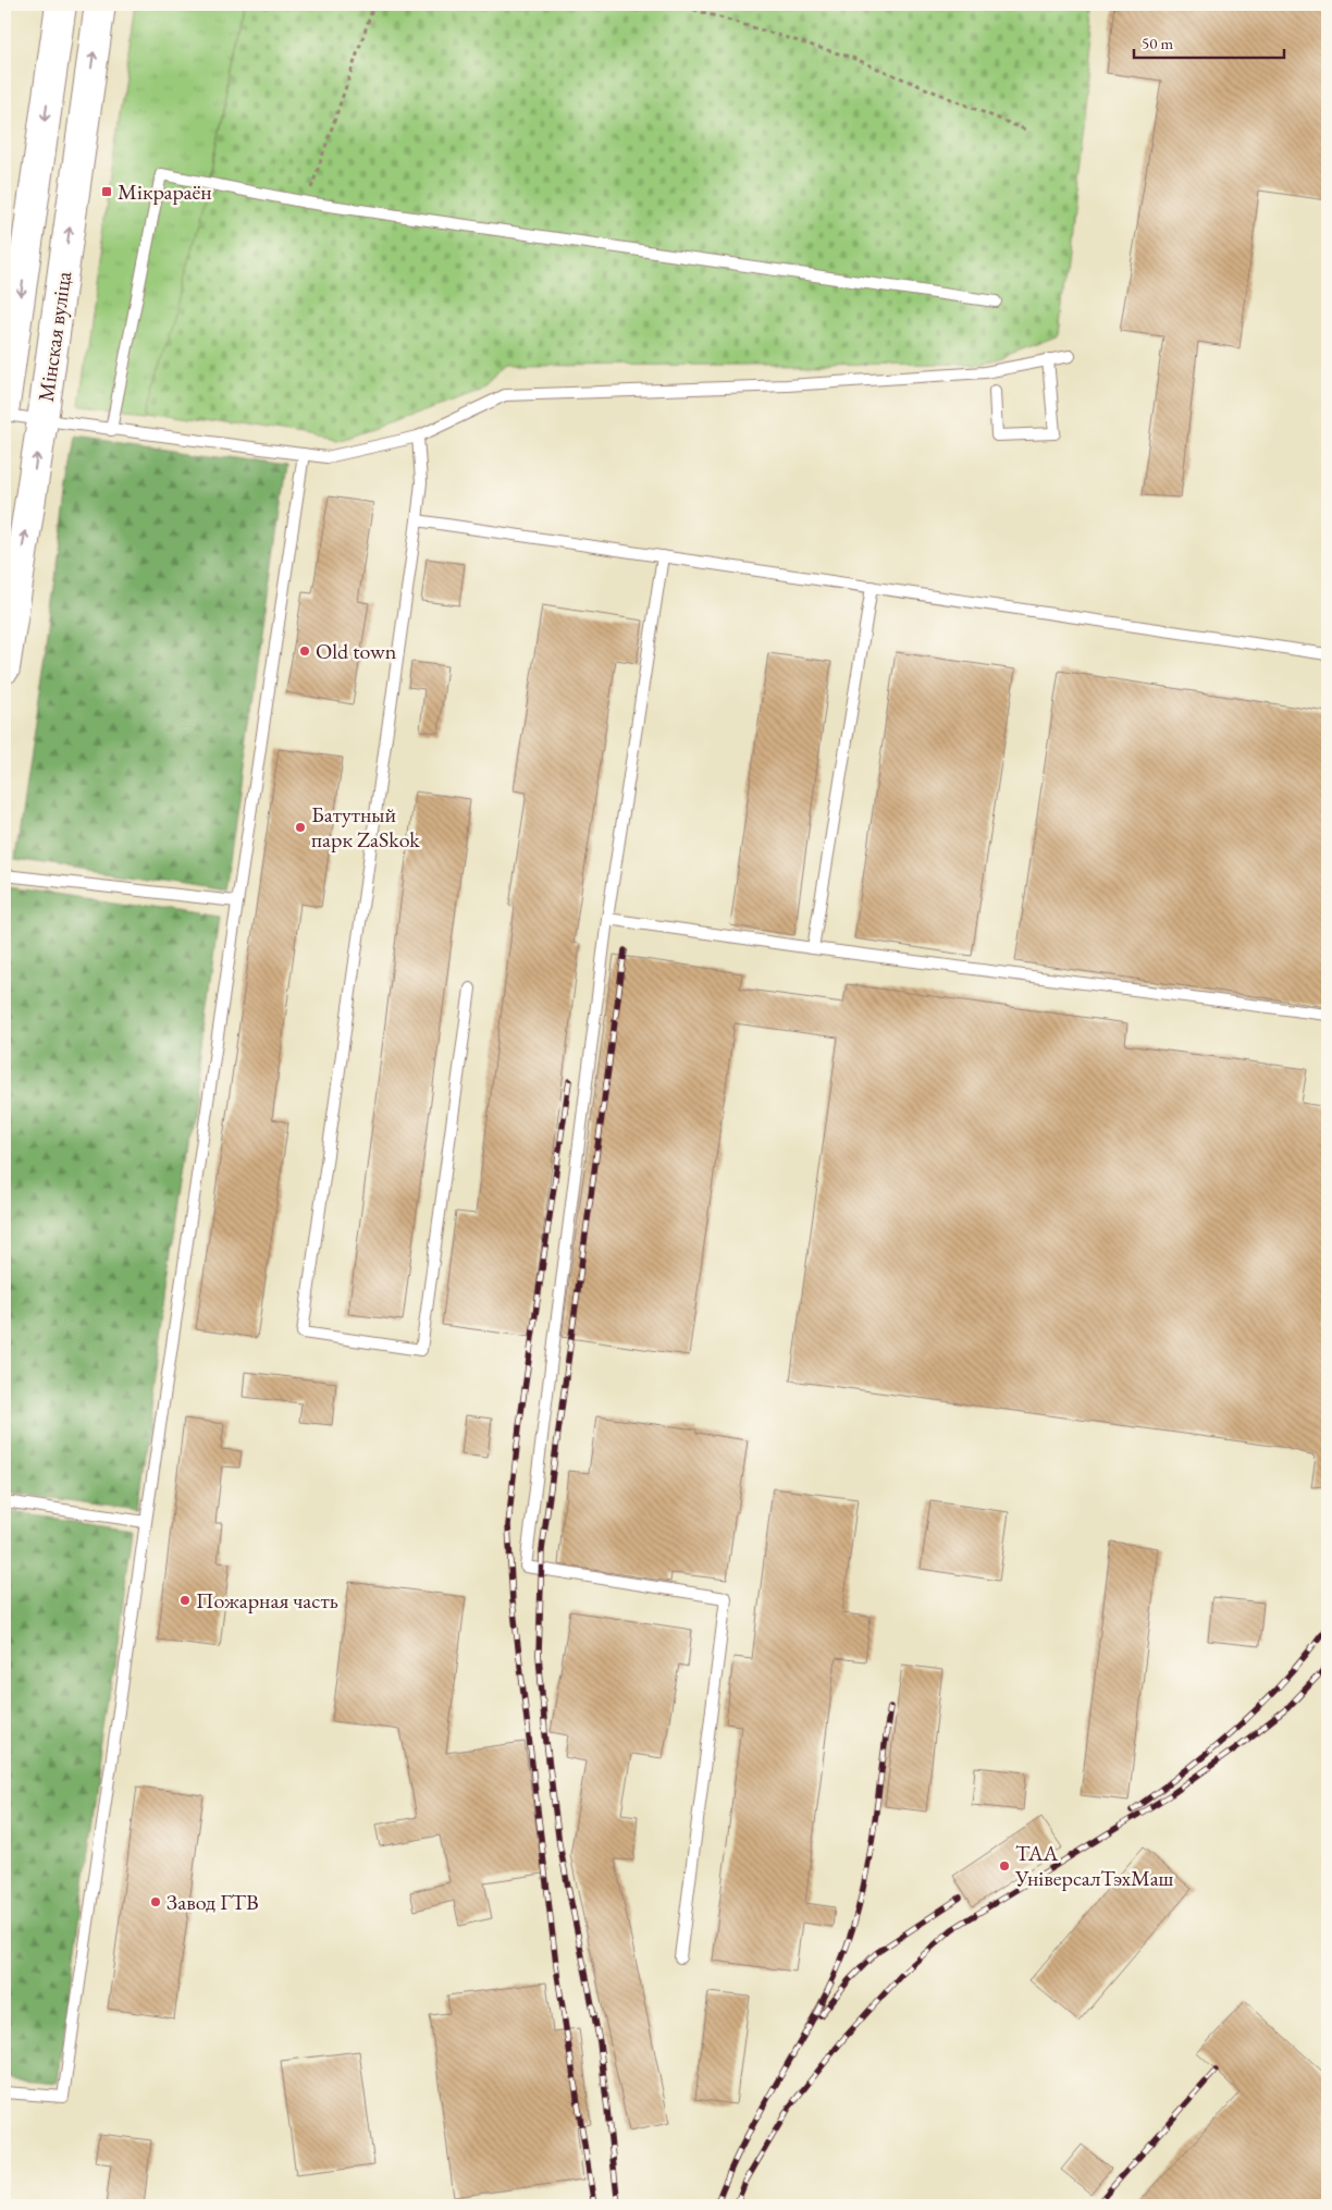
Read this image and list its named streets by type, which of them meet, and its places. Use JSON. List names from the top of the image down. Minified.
{"streets":{"main road":["Мінская вуліца"]},"places":{"transit":["Мікрараён"],"other":["Old town","Батутный парк ZaSkok","Пожарная часть","ТАА УніверсалТэхМаш","Завод ГТВ"]},"scale_bar":"50 m"}
